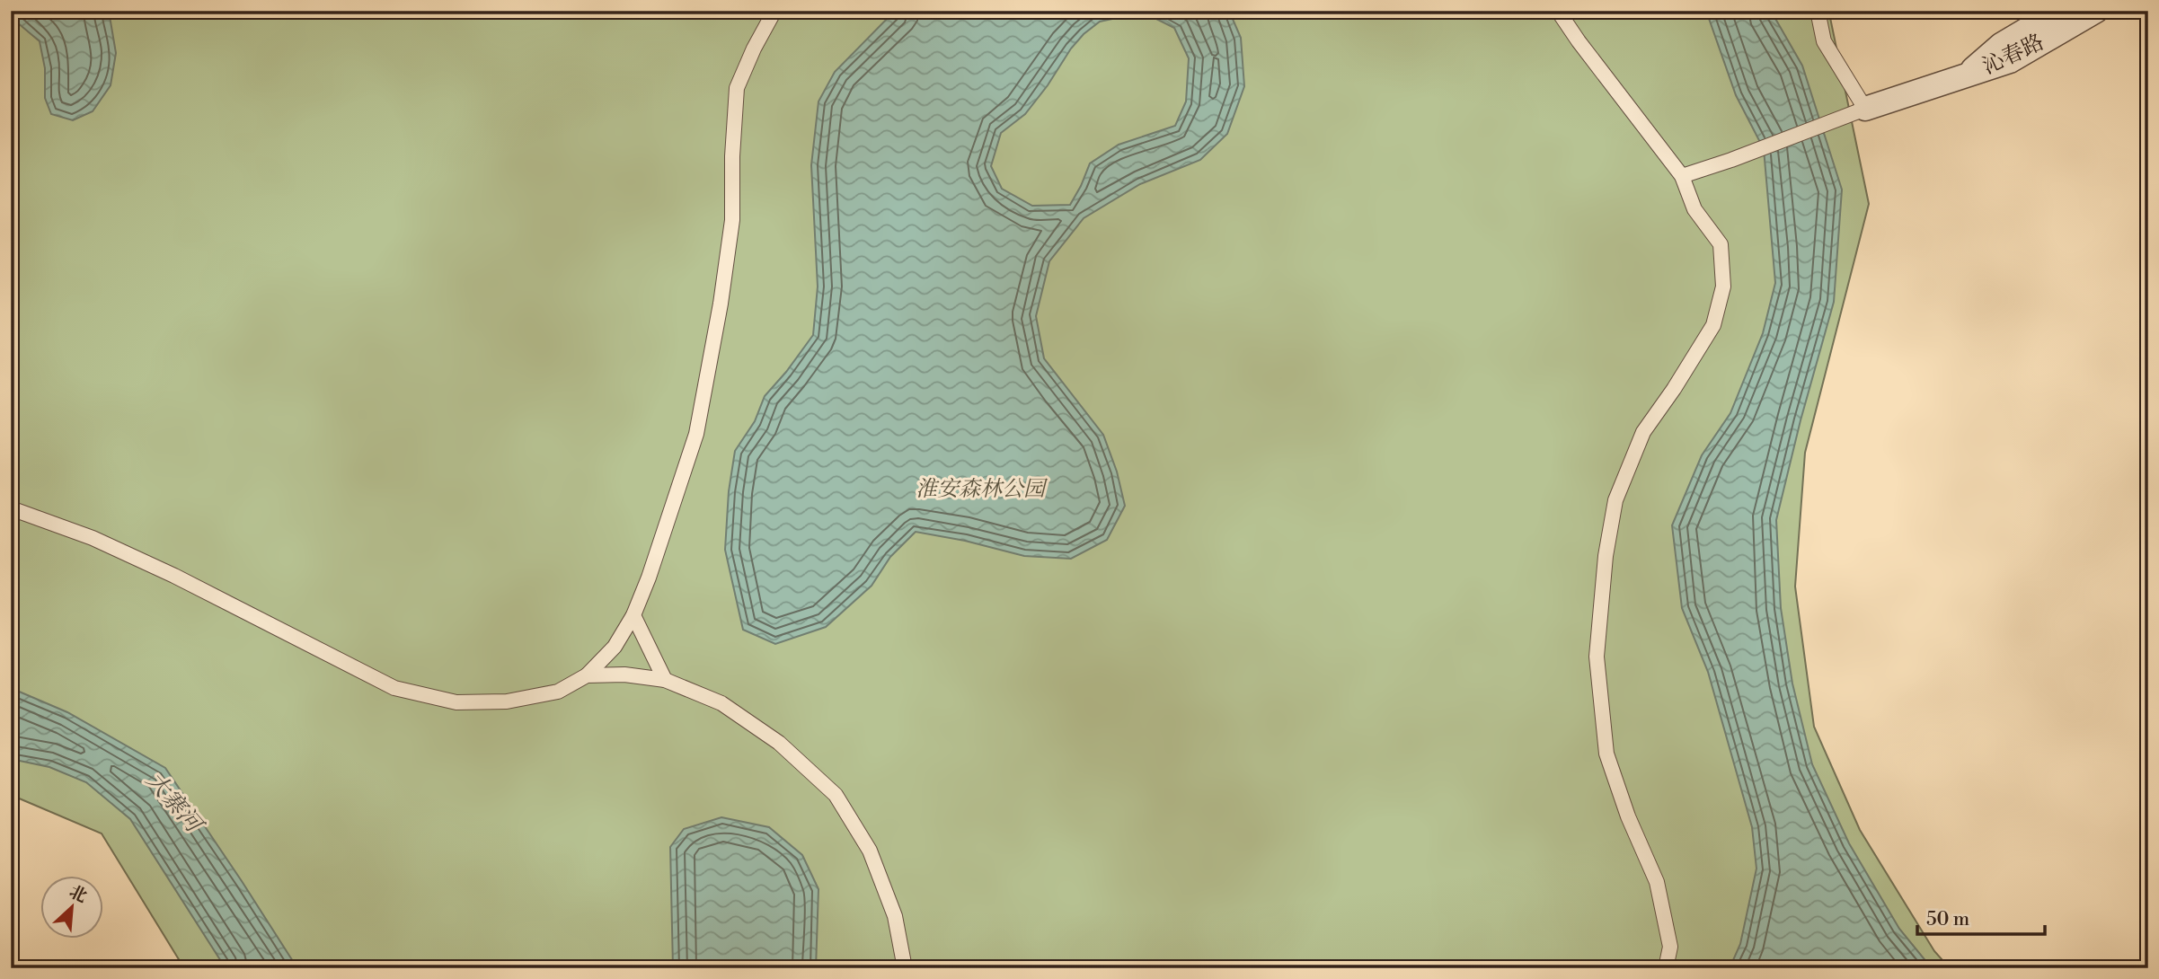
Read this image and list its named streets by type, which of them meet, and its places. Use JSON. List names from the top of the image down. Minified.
{"streets":{"street":["沁春路"]},"water":["大寨河"],"parks":["淮安森林公园"],"scale_bar":"50 m","north":"top right"}
